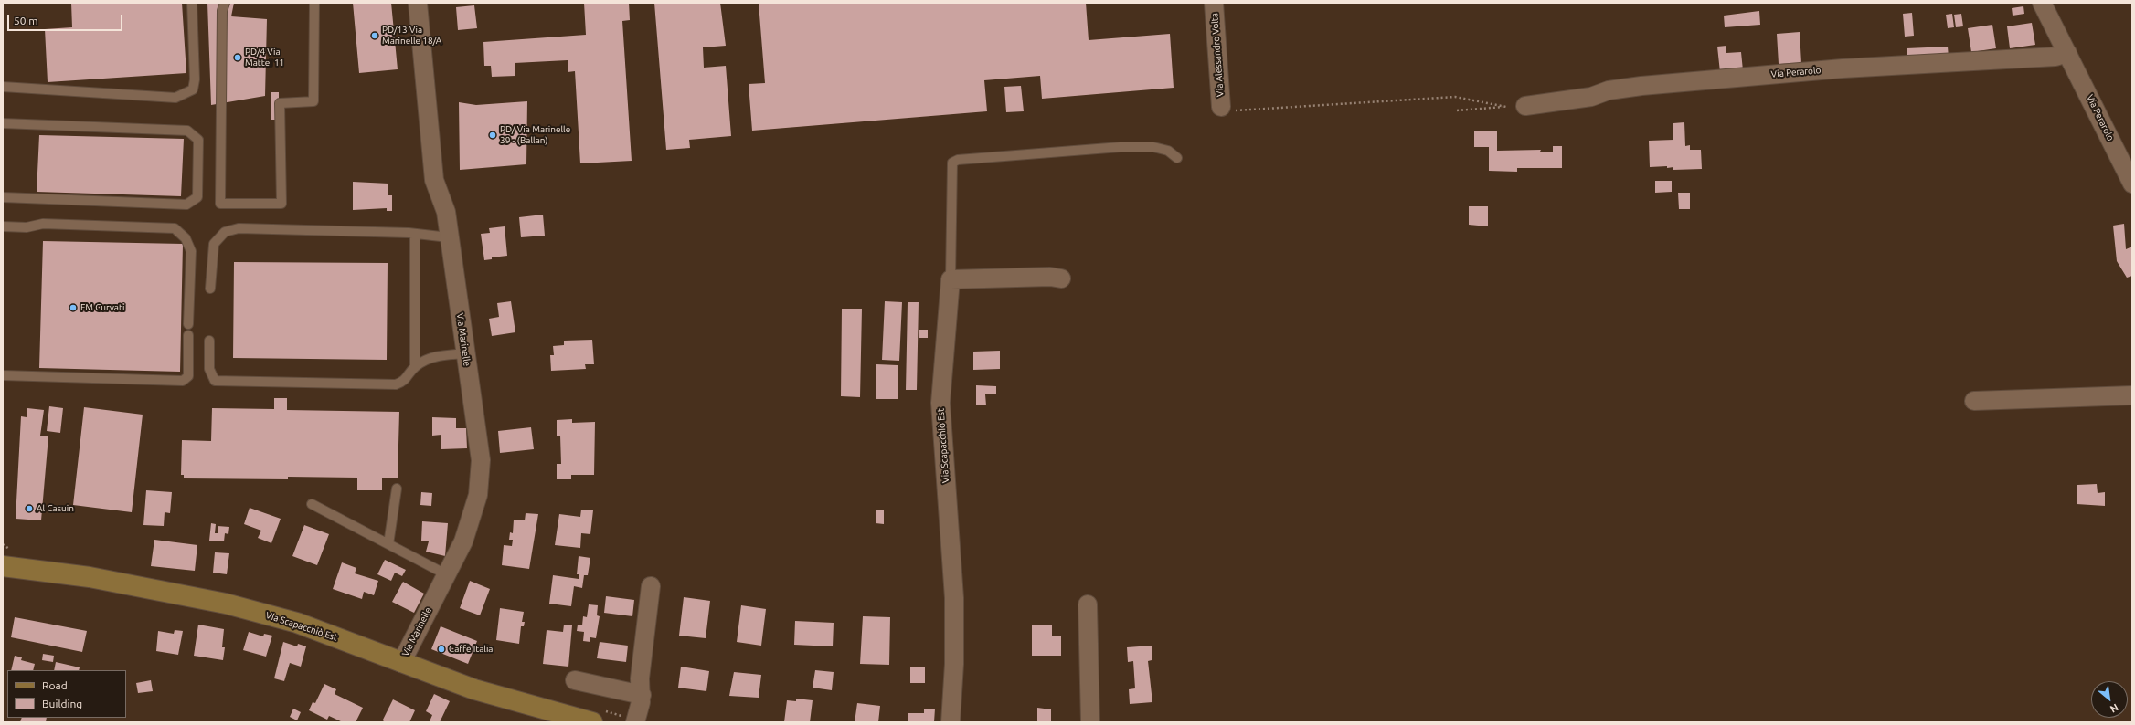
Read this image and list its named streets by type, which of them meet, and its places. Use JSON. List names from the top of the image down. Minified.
{"streets":{"main road":["Via Scapacchiò Est"],"street":["Via Alessandro Volta","Via Perarolo","Via Marinelle"]},"crossings":[["Via Marinelle","Via Scapacchiò Est"]],"places":["PD/13 Via Marinelle 18/A","PD/4 Via Mattei 11","PD/ Via Marinelle 39 - (Ballan)","FM Curvati","Al Casuin","Caffè Italia"],"legend":["Road","Building"],"scale_bar":"50 m","north":"bottom right"}
